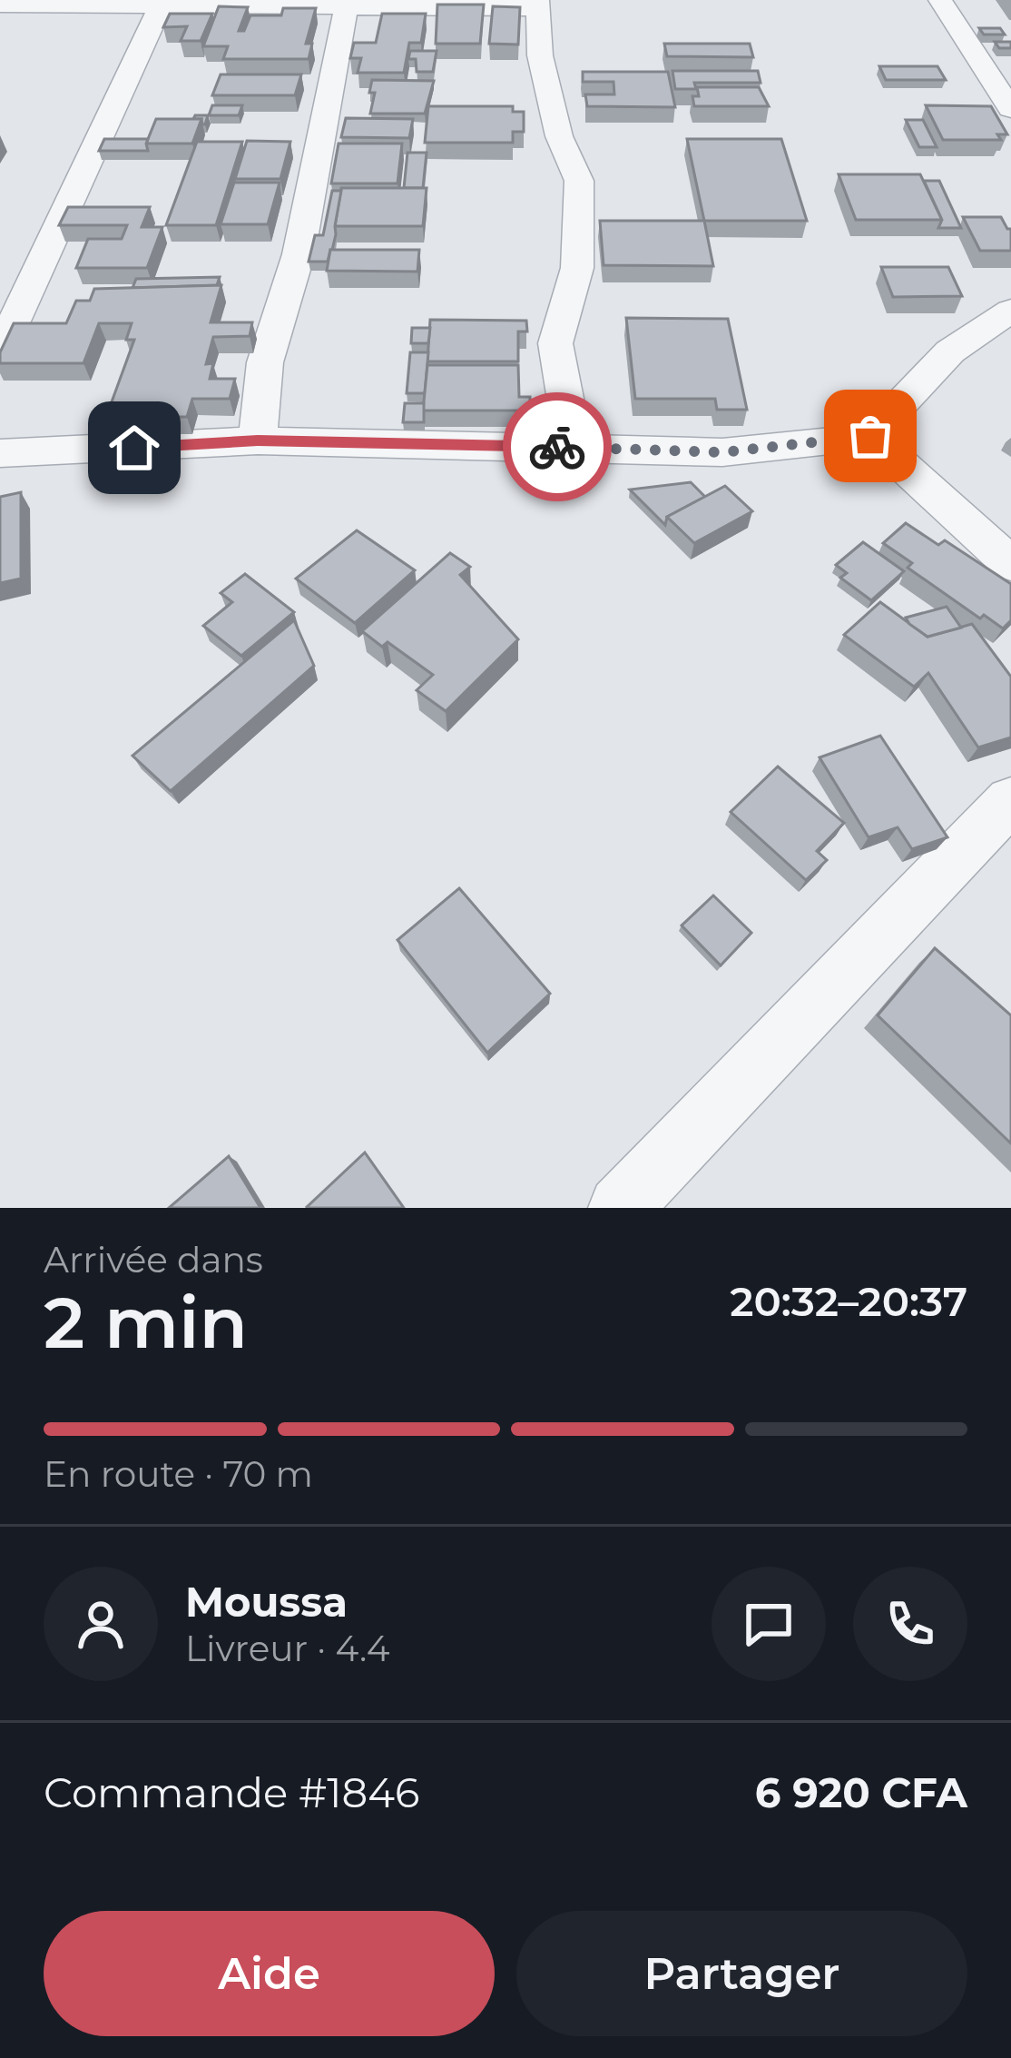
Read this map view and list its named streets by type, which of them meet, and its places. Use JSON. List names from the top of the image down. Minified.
{"page":{"heading":["2 min","Arrivée dans","20:32–20:37"],"panel":["Moussa","Livreur · 4.4","Commande #1846","6 920 CFA"],"bar":"En route · 70 m","buttons":["Aide","Partager"]}}
